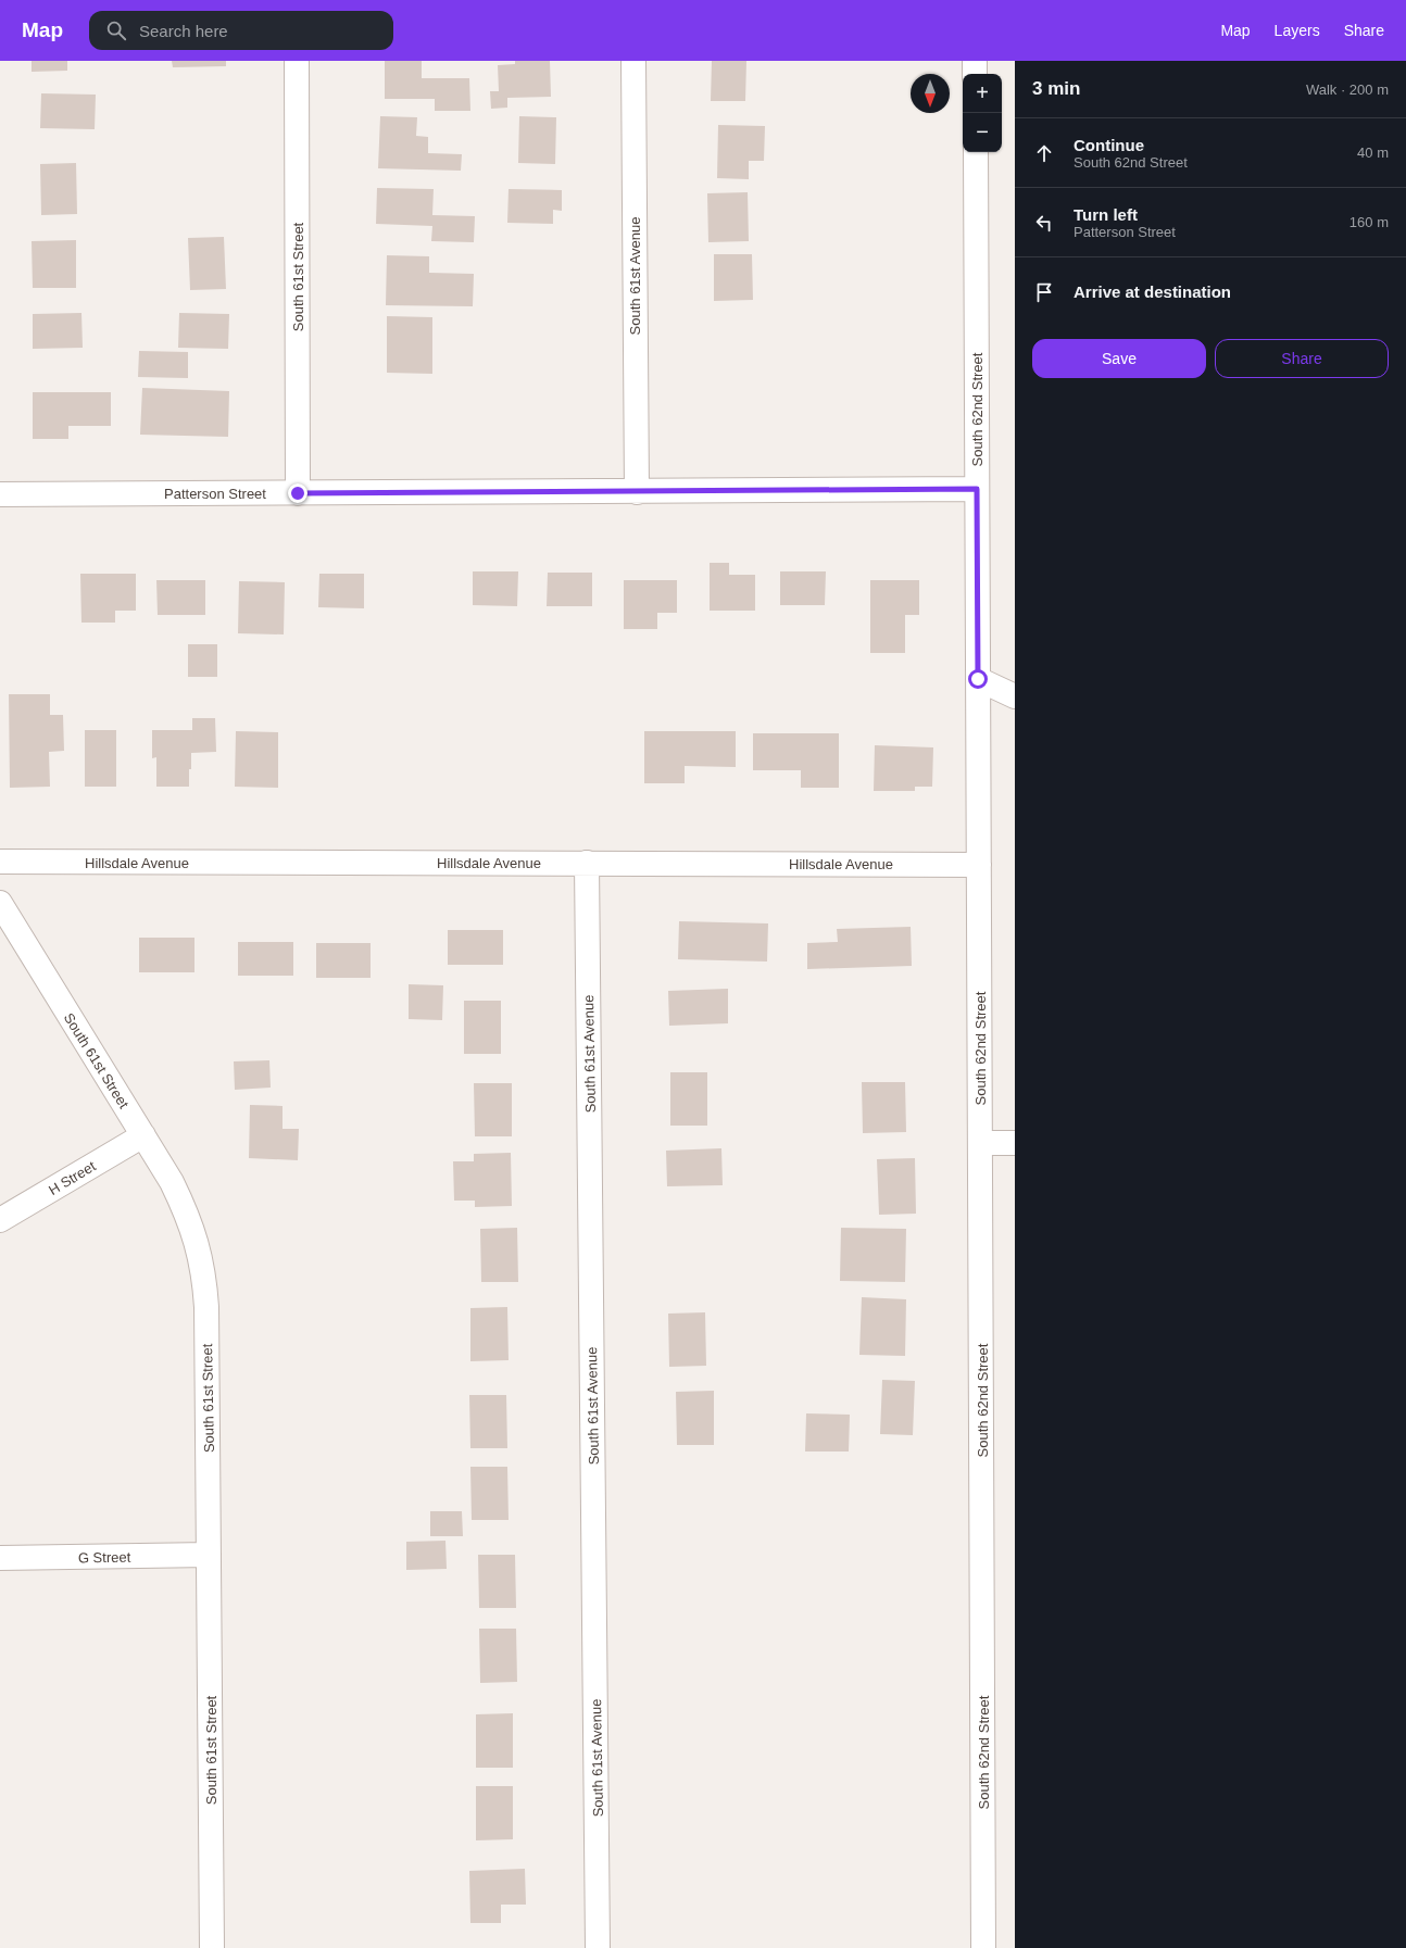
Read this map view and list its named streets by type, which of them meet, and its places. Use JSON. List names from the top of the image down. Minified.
{"streets":{"street":["South 61st Avenue","South 61st Street","South 62nd Street","Patterson Street","Hillsdale Avenue","H Street","G Street"]},"crossings":[["South 61st Avenue","Patterson Street"],["South 61st Avenue","Hillsdale Avenue"],["South 61st Street","Patterson Street"],["South 61st Street","H Street"],["South 61st Street","G Street"],["South 62nd Street","Patterson Street"],["South 62nd Street","Hillsdale Avenue"]],"north":"bottom","page":{"header":"Map","search":"Search here","nav":["Map","Layers","Share"],"heading":["3 min","Walk · 200 m"],"map_buttons":["+","−"],"list":[["Continue","South 62nd Street","40 m"],["Turn left","Patterson Street","160 m"],"Arrive at destination"],"buttons":["Save","Share"]}}
